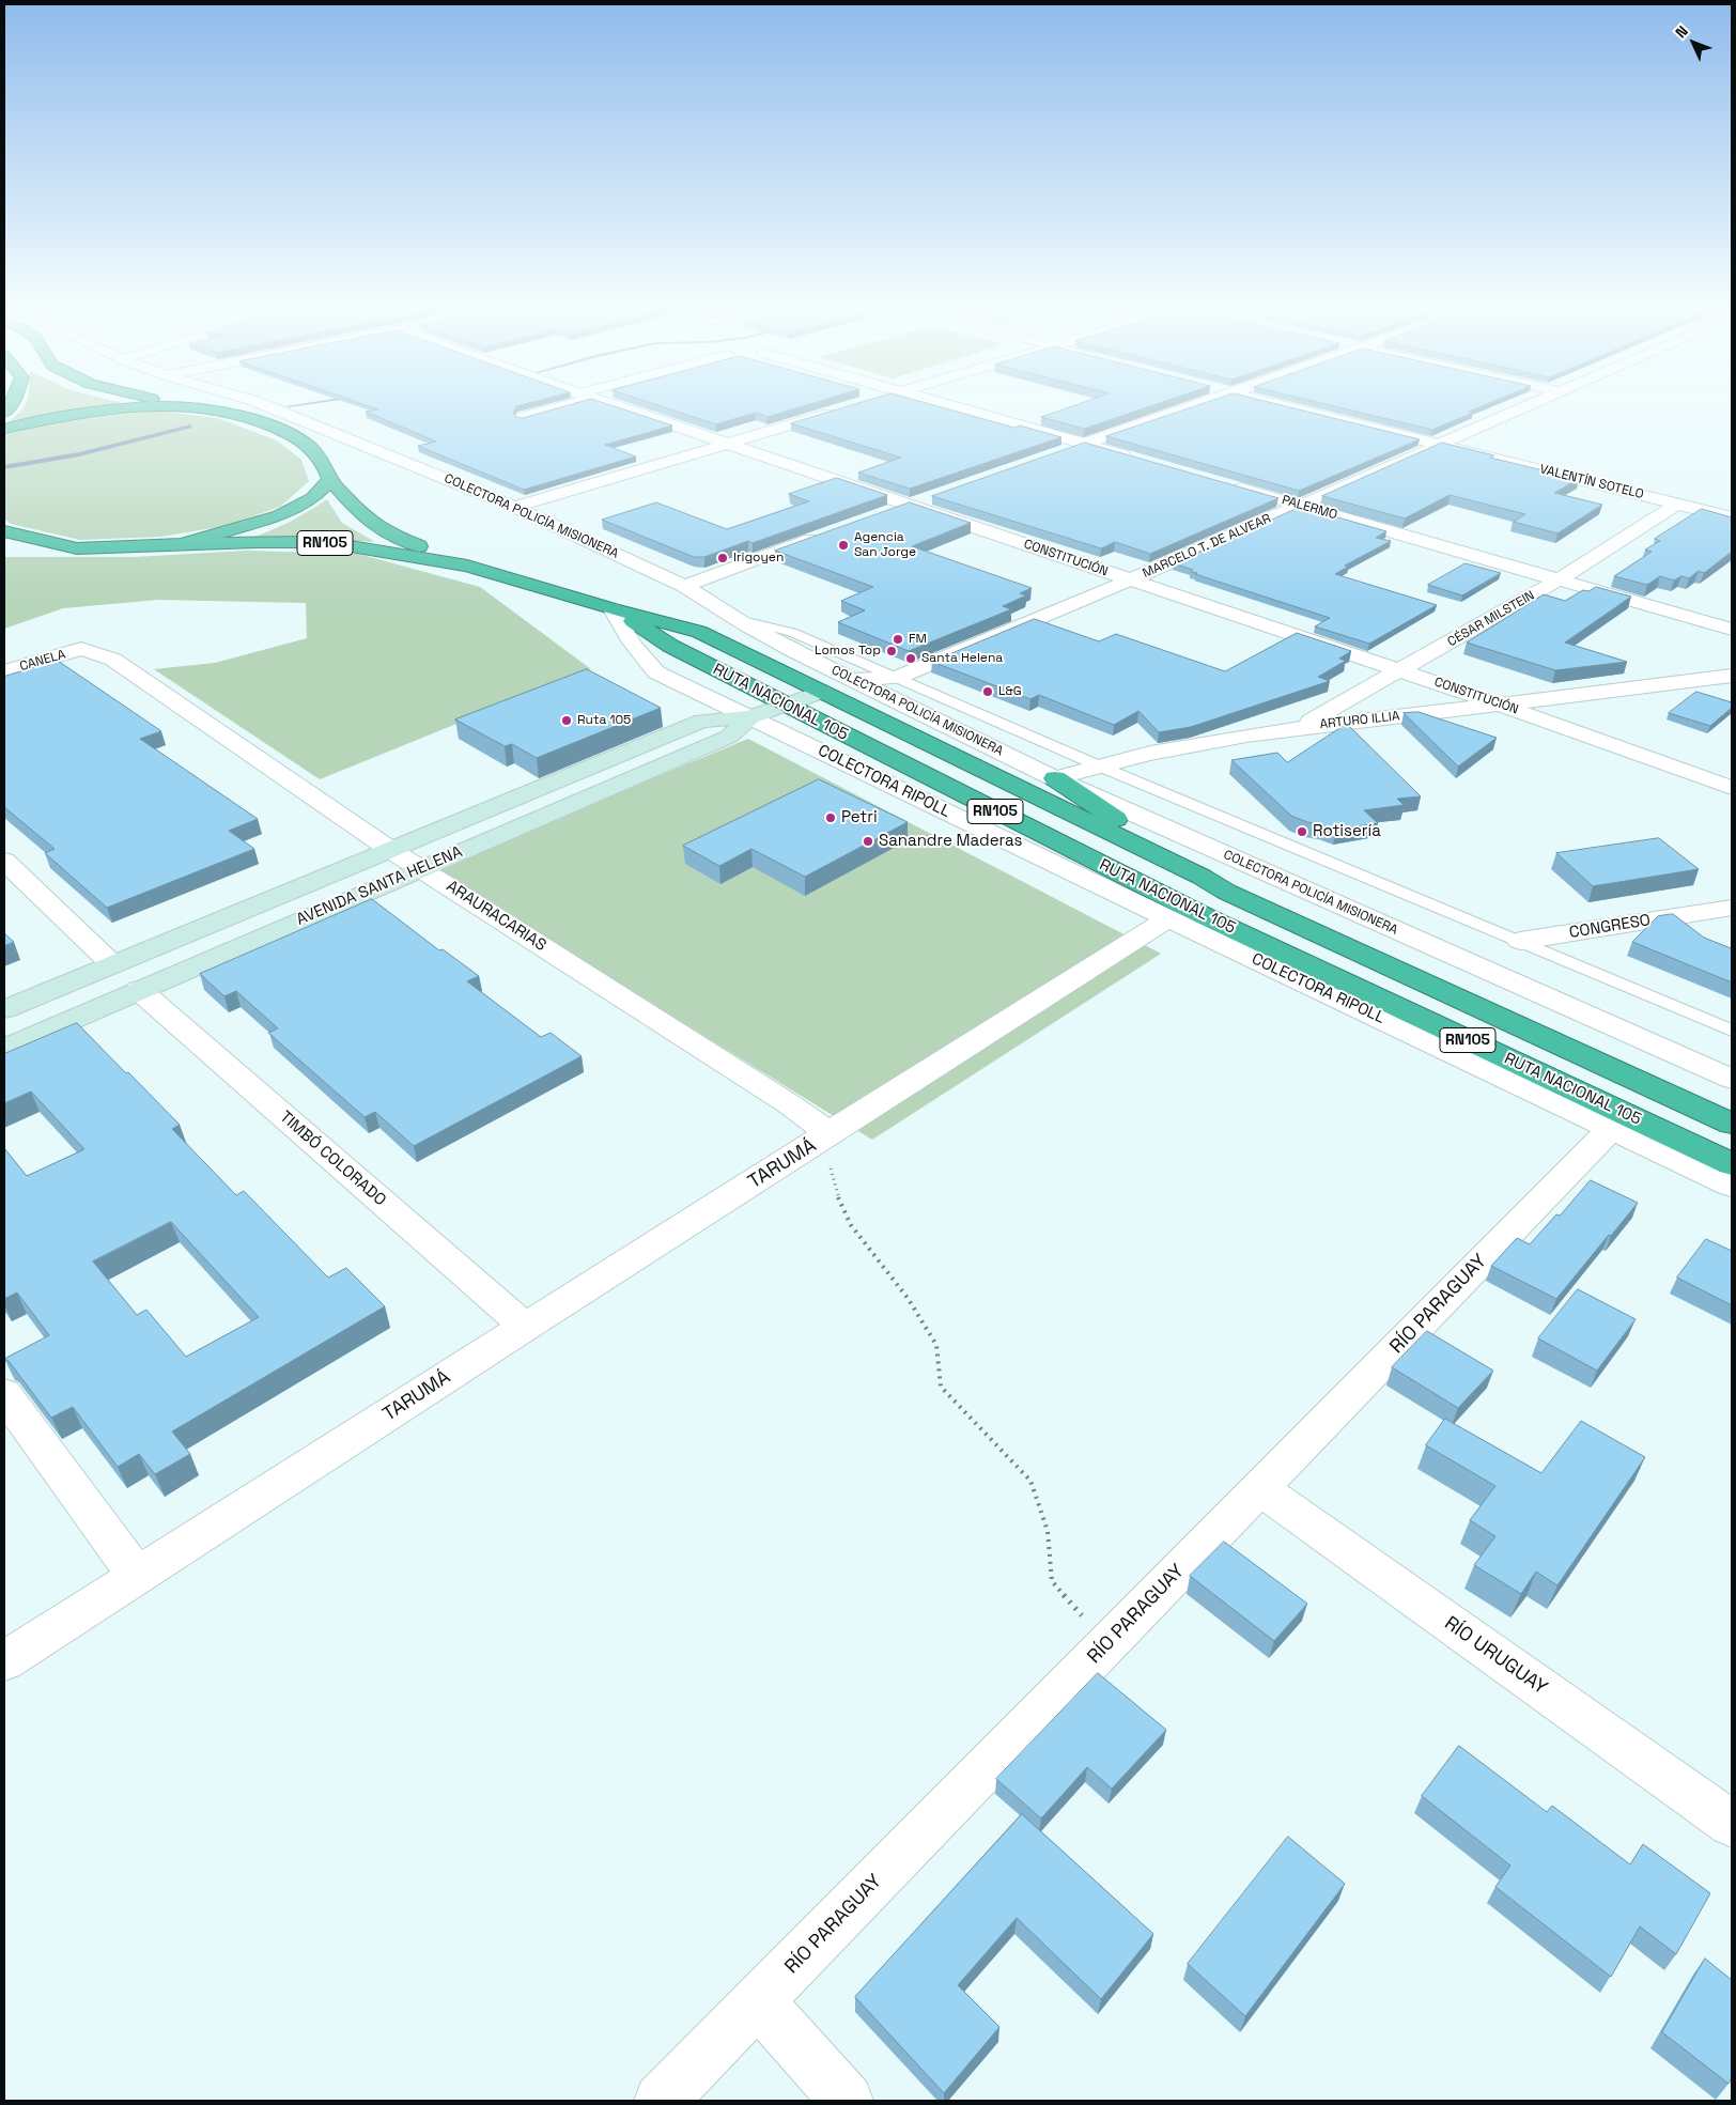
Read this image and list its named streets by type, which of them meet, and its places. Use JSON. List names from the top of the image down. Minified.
{"streets":{"highway":["RN105","RUTA NACIONAL 105"],"main road":["AVENIDA SANTA HELENA"],"street":["VALENTÍN SOTELO","PALERMO","COLECTORA POLICÍA MISIONERA","MARCELO T. DE ALVEAR","CONSTITUCIÓN","CÉSAR MILSTEIN","CANELA","ARTURO ILLIA","COLECTORA RIPOLL","ARAURACARIAS","CONGRESO","TIMBÓ COLORADO","TARUMÁ","RÍO PARAGUAY","RÍO URUGUAY"]},"crossings":[["VALENTÍN SOTELO","MARCELO T. DE ALVEAR"],["VALENTÍN SOTELO","CÉSAR MILSTEIN"],["PALERMO","MARCELO T. DE ALVEAR"],["PALERMO","CÉSAR MILSTEIN"],["COLECTORA POLICÍA MISIONERA","MARCELO T. DE ALVEAR"],["COLECTORA POLICÍA MISIONERA","ARTURO ILLIA"],["RN105","RUTA NACIONAL 105"],["MARCELO T. DE ALVEAR","CONSTITUCIÓN"],["CONSTITUCIÓN","CÉSAR MILSTEIN"],["CONSTITUCIÓN","ARTURO ILLIA"],["CÉSAR MILSTEIN","ARTURO ILLIA"],["CANELA","ARAURACARIAS"],["RUTA NACIONAL 105","COLECTORA RIPOLL"],["RUTA NACIONAL 105","AVENIDA SANTA HELENA"],["COLECTORA RIPOLL","AVENIDA SANTA HELENA"],["COLECTORA RIPOLL","TARUMÁ"],["COLECTORA RIPOLL","RÍO PARAGUAY"],["AVENIDA SANTA HELENA","ARAURACARIAS"],["AVENIDA SANTA HELENA","TIMBÓ COLORADO"],["ARAURACARIAS","TARUMÁ"],["TIMBÓ COLORADO","TARUMÁ"],["RÍO PARAGUAY","RÍO URUGUAY"]],"places":["Agencia San Jorge","Irigoyen","FM","Lomos Top","Santa Helena","L&G","Ruta 105","Petri","Rotisería","Sanandre Maderas"],"north":"top left"}
